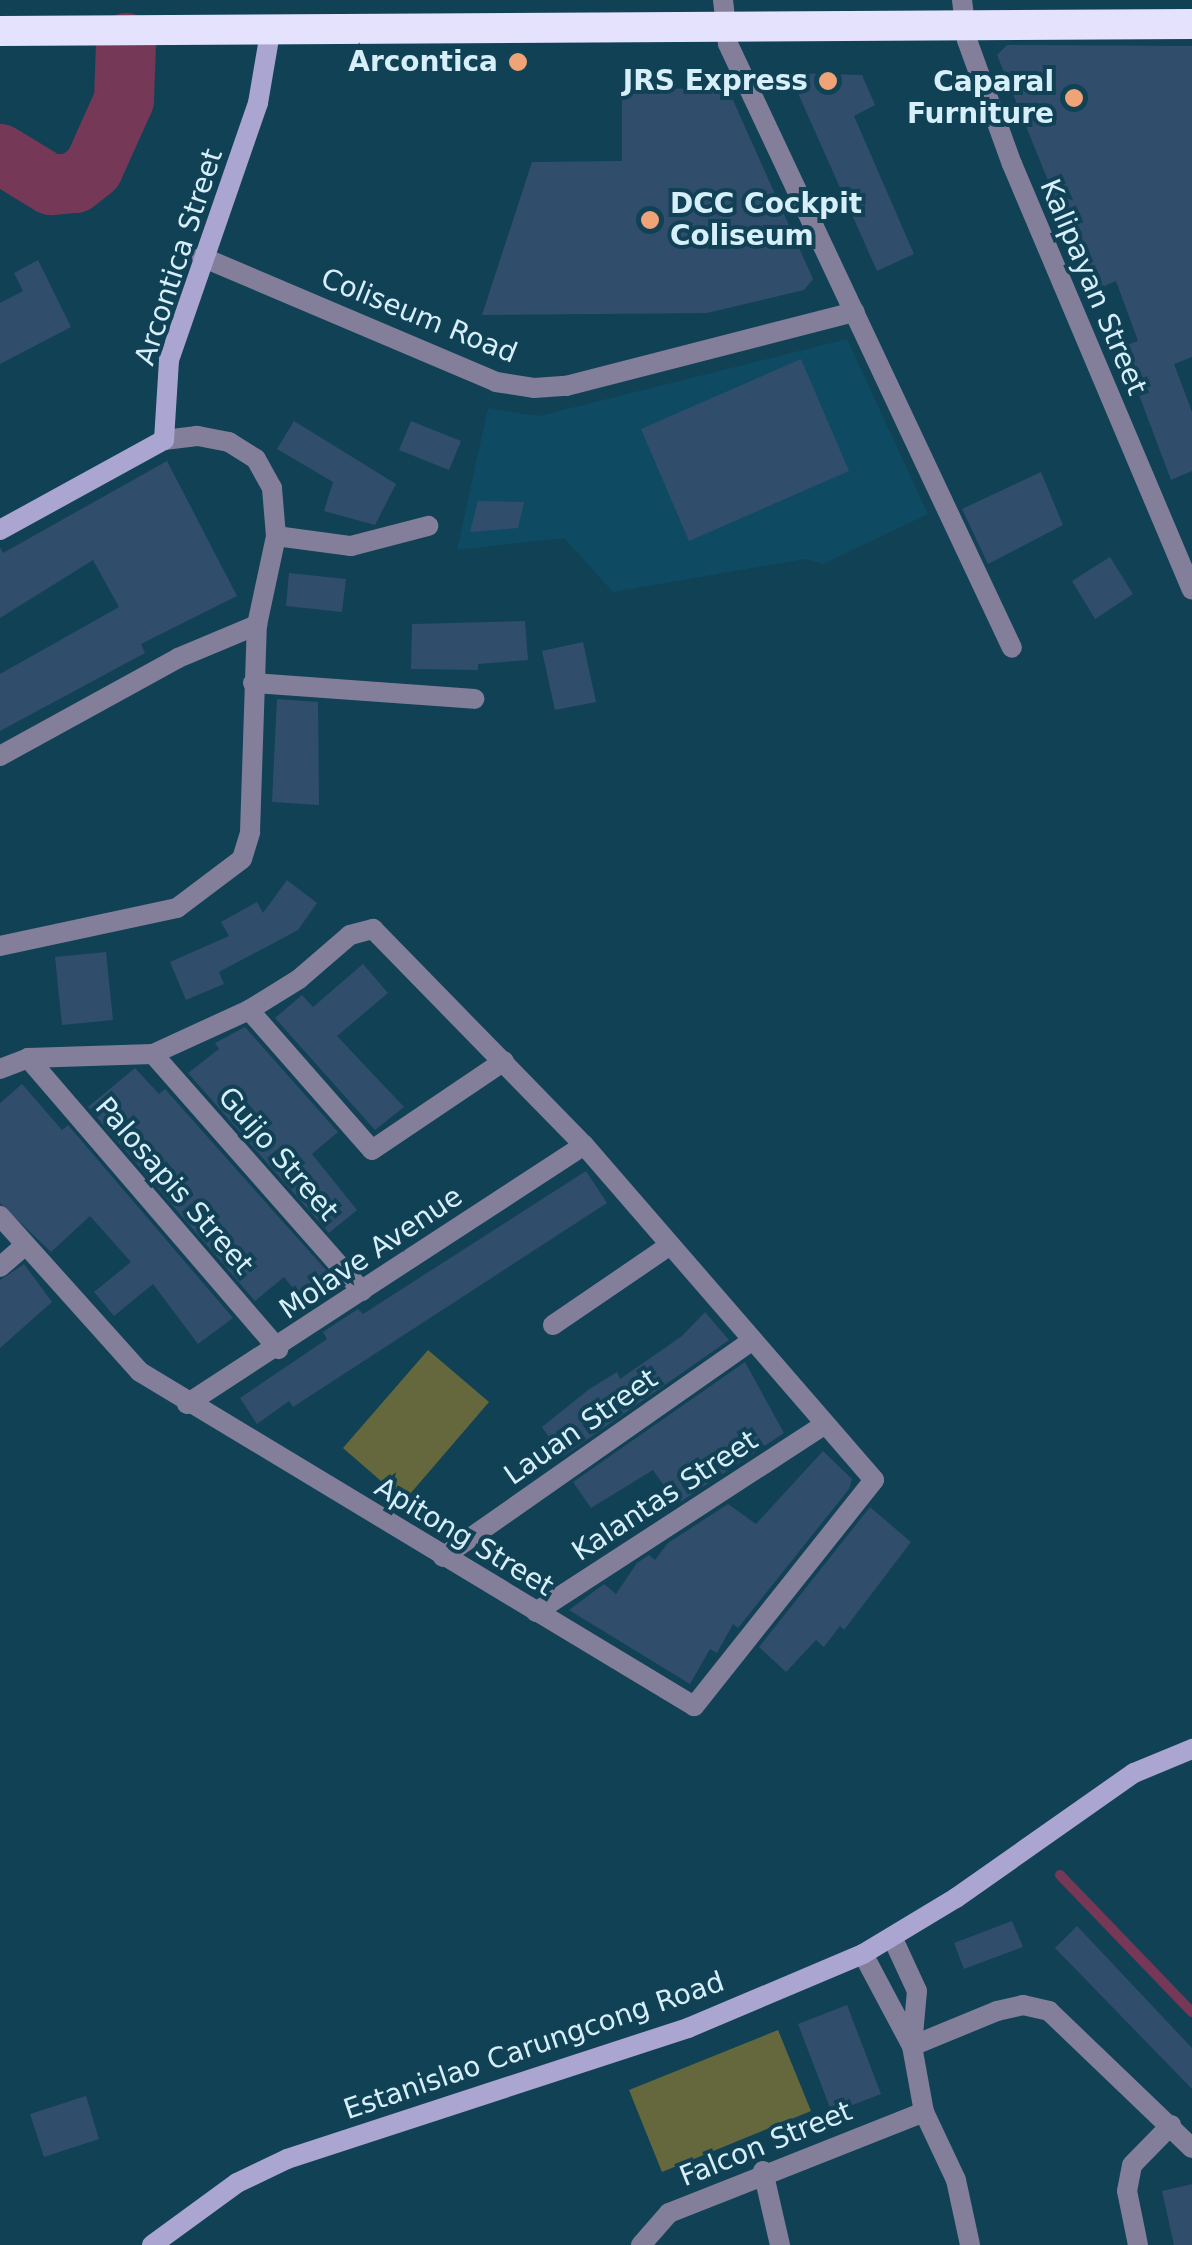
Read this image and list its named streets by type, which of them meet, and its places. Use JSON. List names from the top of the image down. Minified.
{"streets":{"street":["Arcontica Street","Kalipayan Street","Coliseum Road","Guijo Street","Palosapis Street","Molave Avenue","Lauan Street","Kalantas Street","Apitong Street","Estanislao Carungcong Road","Falcon Street"]},"crossings":[["Arcontica Street","Coliseum Road"],["Guijo Street","Molave Avenue"],["Palosapis Street","Molave Avenue"],["Molave Avenue","Apitong Street"],["Lauan Street","Apitong Street"],["Kalantas Street","Apitong Street"]],"places":["Arcontica","JRS Express","Caparal Furniture","DCC Cockpit Coliseum"]}
